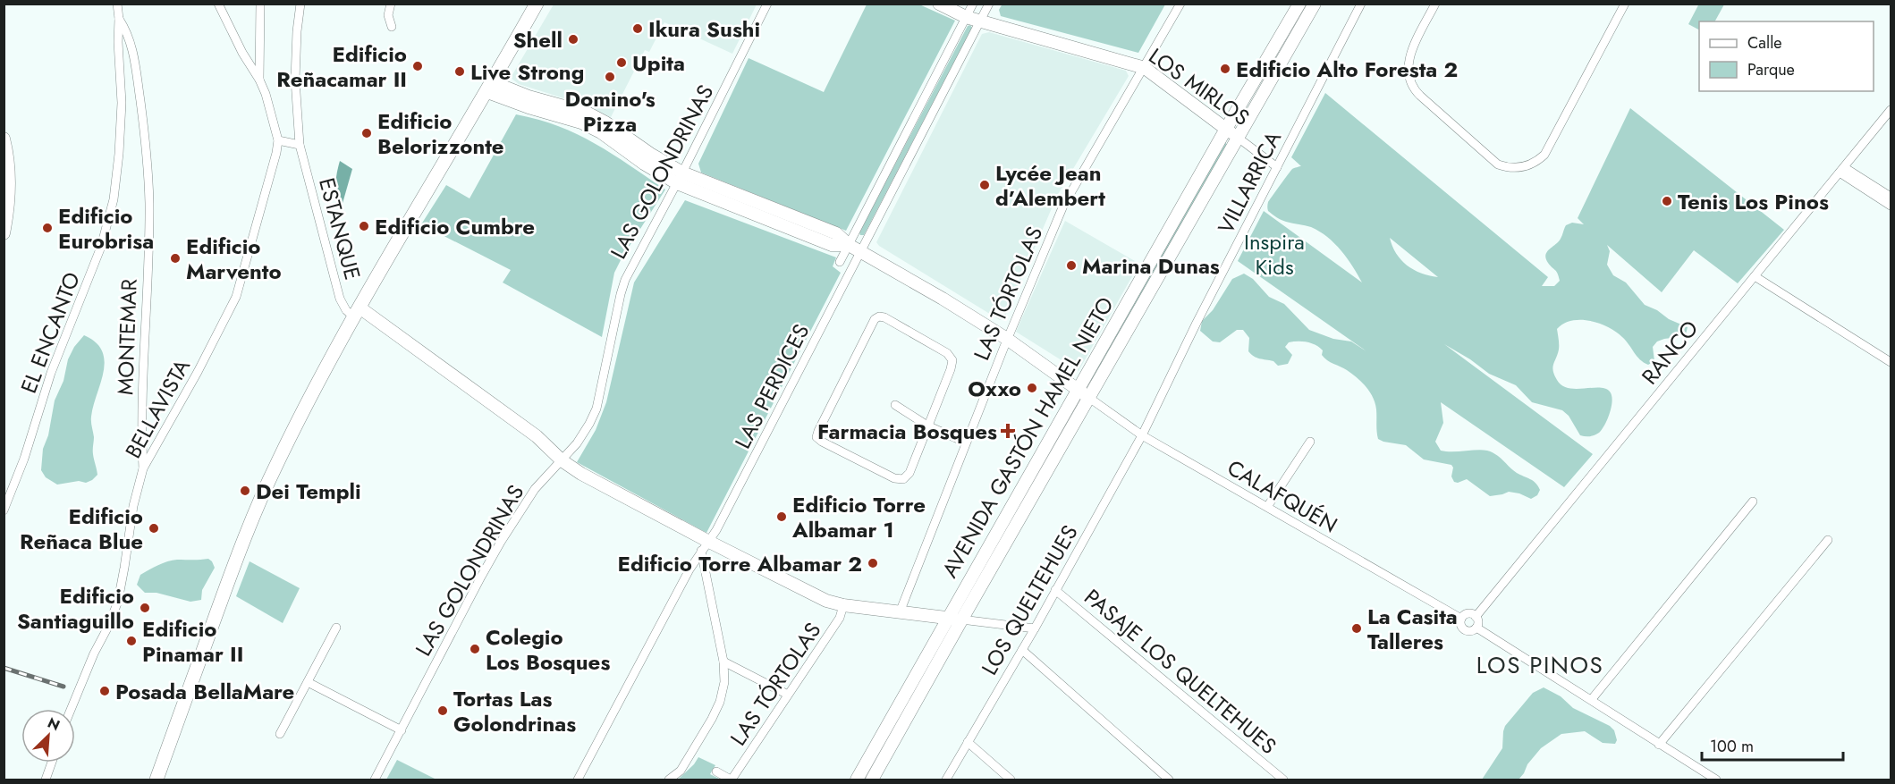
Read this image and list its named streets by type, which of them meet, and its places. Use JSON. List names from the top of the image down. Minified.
{"streets":{"main road":["LOS MIRLOS","AVENIDA GASTÓN HAMEL NIETO"],"street":["LAS GOLONDRINAS","VILLARRICA","ESTANQUE","LAS TÓRTOLAS","EL ENCANTO","MONTEMAR","RANCO","LAS PERDICES","BELLAVISTA","CALAFQUÉN","LOS QUELTEHUES","PASAJE LOS QUELTEHUES"]},"crossings":[["LOS MIRLOS","VILLARRICA"],["LOS MIRLOS","LAS TÓRTOLAS"],["LOS MIRLOS","LAS PERDICES"],["LOS MIRLOS","AVENIDA GASTÓN HAMEL NIETO"],["VILLARRICA","CALAFQUÉN"],["VILLARRICA","LOS QUELTEHUES"],["EL ENCANTO","MONTEMAR"],["MONTEMAR","BELLAVISTA"],["RANCO","CALAFQUÉN"],["AVENIDA GASTÓN HAMEL NIETO","CALAFQUÉN"],["CALAFQUÉN","LOS QUELTEHUES"],["LOS QUELTEHUES","PASAJE LOS QUELTEHUES"]],"districts":["LOS PINOS"],"parks":["Inspira Kids"],"places":{"other":["Ikura Sushi","Shell","Upita","Edificio Reñacamar II","Edificio Alto Foresta 2","Live Strong","Domino's Pizza","Edificio Belorizzonte","Lycée Jean d’Alembert","Tenis Los Pinos","Edificio Cumbre","Edificio Eurobrisa","Edificio Marvento","Marina Dunas","Oxxo","Dei Templi","Edificio Torre Albamar 1","Edificio Reñaca Blue","Edificio Torre Albamar 2","Edificio Santiaguillo","La Casita Talleres","Edificio Pinamar II","Colegio Los Bosques","Posada BellaMare","Tortas Las Golondrinas"],"health":["Farmacia Bosques"]},"legend":["Calle","Parque"],"scale_bar":"100 m","north":"top right"}
